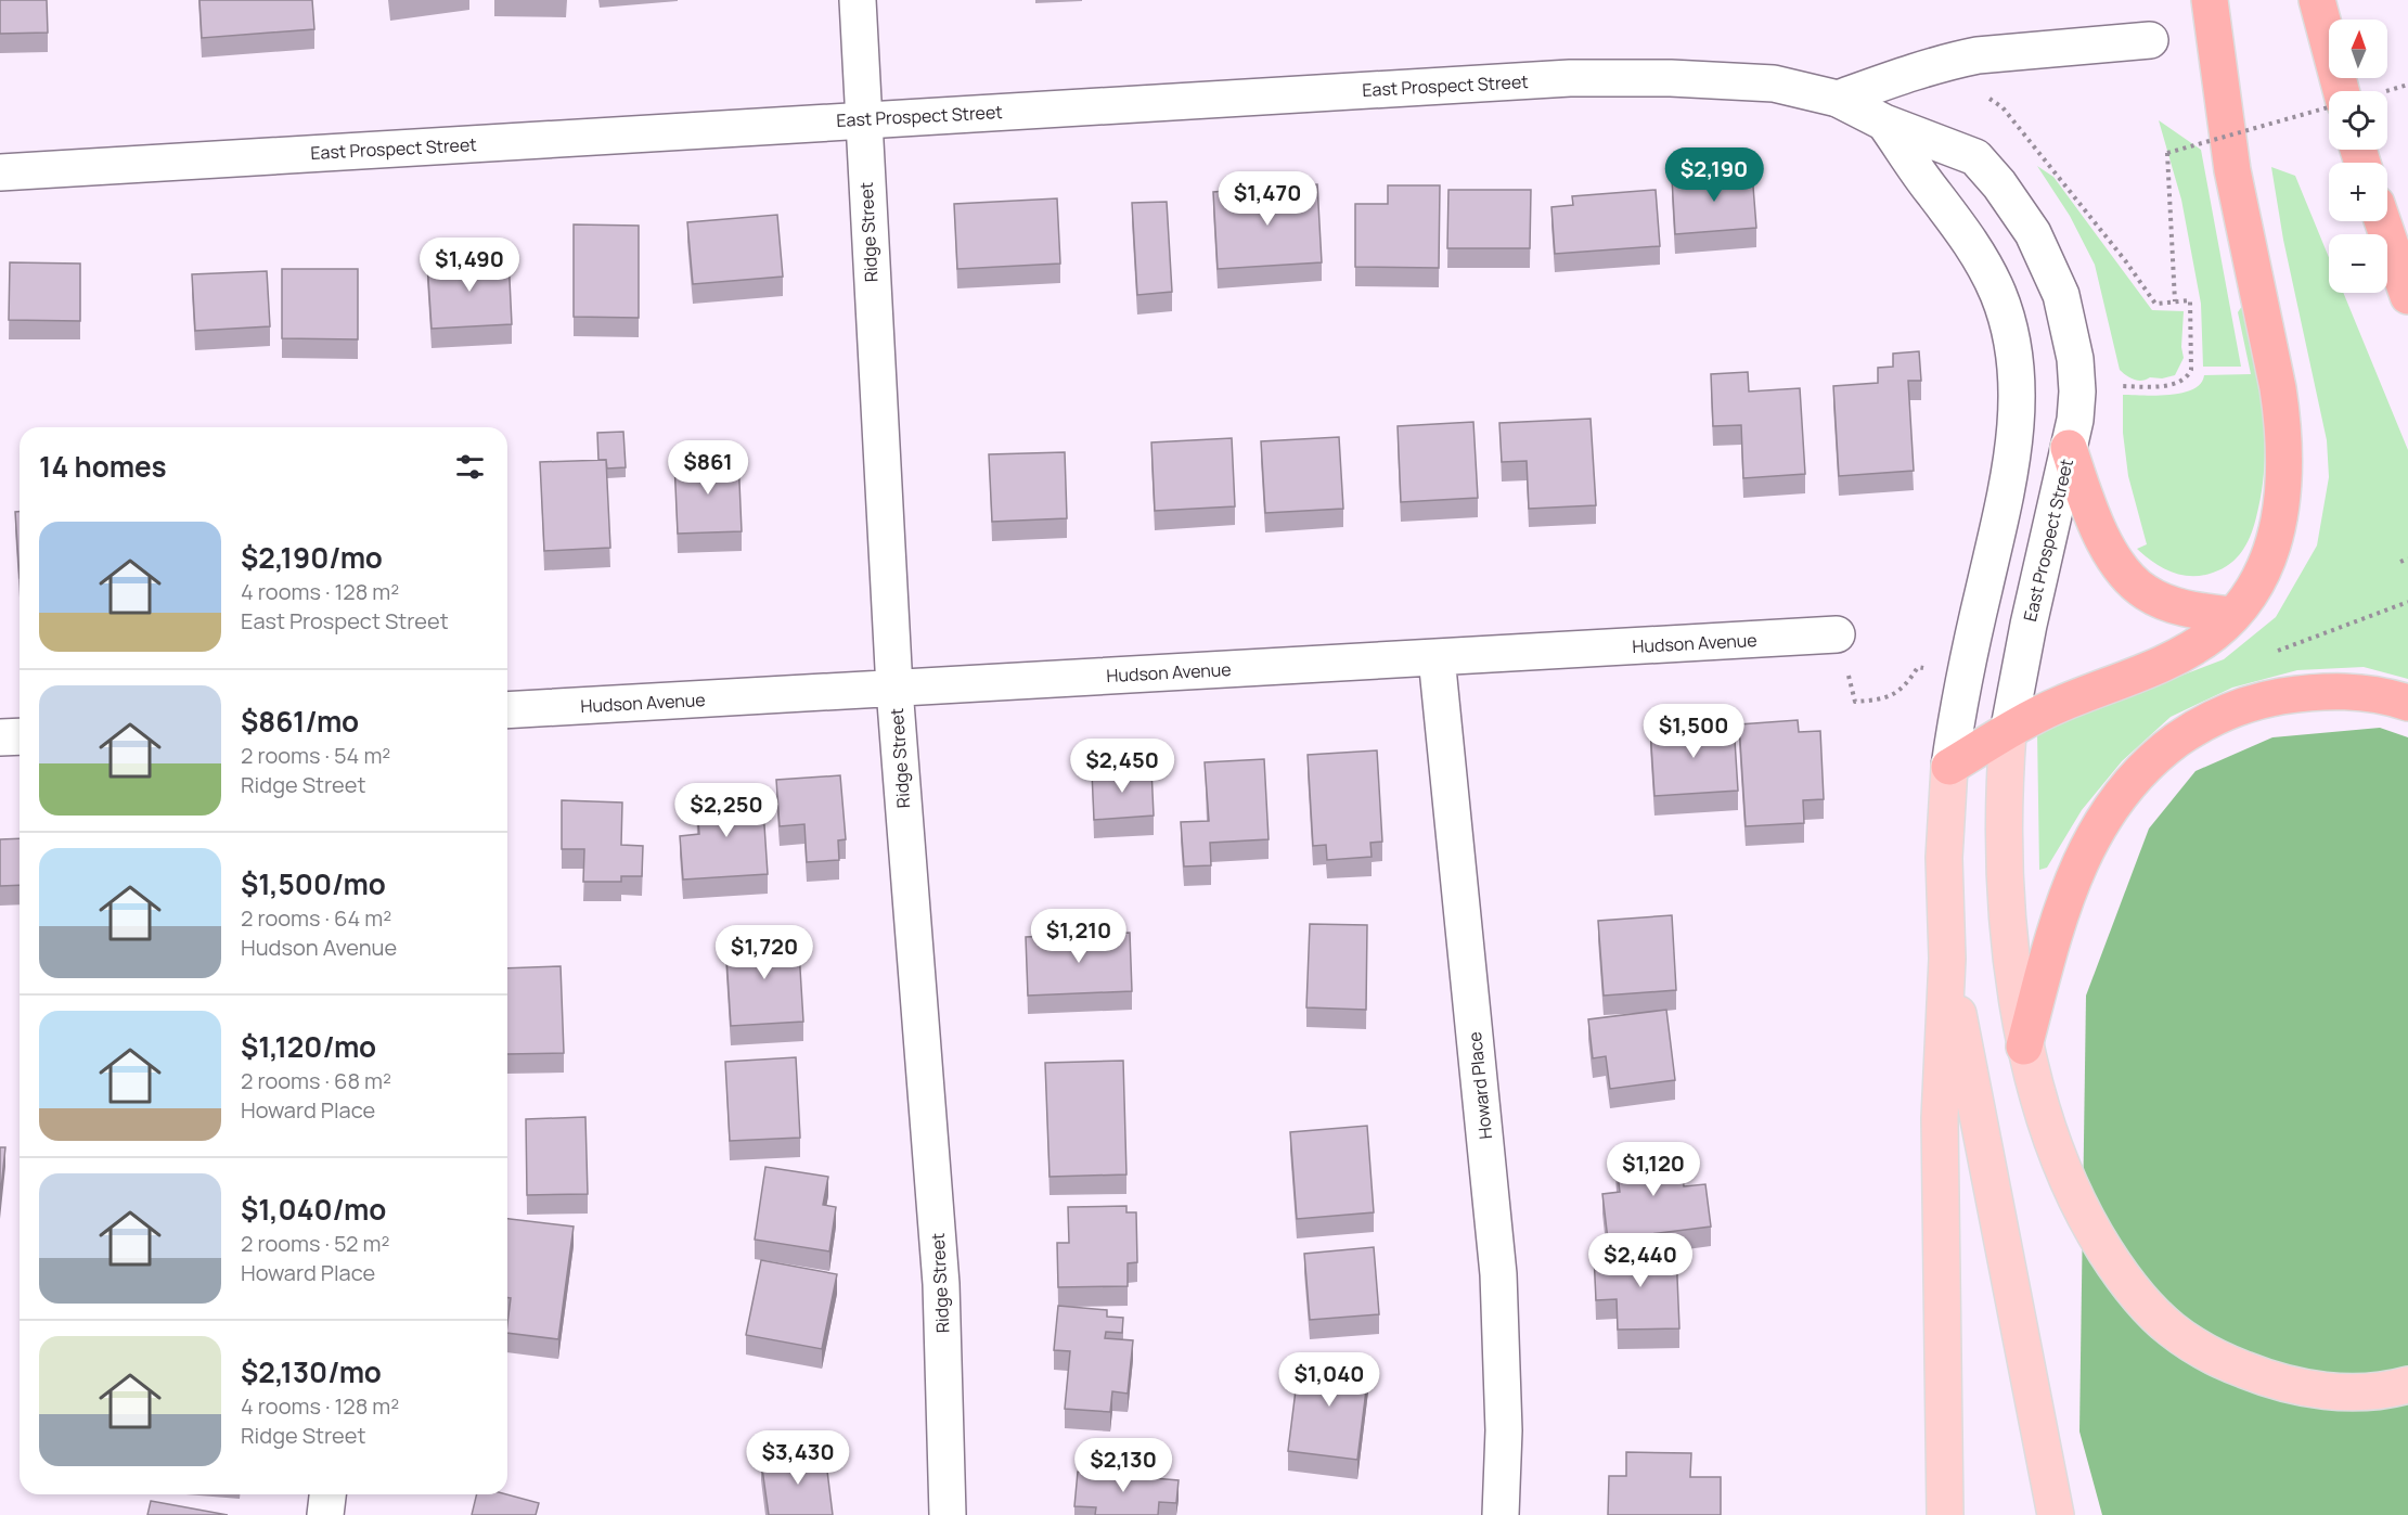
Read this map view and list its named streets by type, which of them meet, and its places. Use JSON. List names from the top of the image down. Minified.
{"streets":{"main road":["East Prospect Street"],"street":["Ridge Street","Hudson Avenue","Howard Place"]},"crossings":[["East Prospect Street","Ridge Street"],["Ridge Street","Hudson Avenue"],["Hudson Avenue","Howard Place"]],"north":"top","page":{"map_buttons":["+","−"],"price":["$2,190","$1,470","$1,490","$861","$1,500","$2,450","$2,250","$1,210","$1,720","$1,120","$2,440","$1,040","$3,430","$2,130"],"heading":"14 homes","list":[{"name":"$2,190/mo","note":"4 rooms · 128 m² · East Prospect Street"},{"name":"$861/mo","note":"2 rooms · 54 m² · Ridge Street"},{"name":"$1,500/mo","note":"2 rooms · 64 m² · Hudson Avenue"},{"name":"$1,120/mo","note":"2 rooms · 68 m² · Howard Place"},{"name":"$1,040/mo","note":"2 rooms · 52 m² · Howard Place"},{"name":"$2,130/mo","note":"4 rooms · 128 m² · Ridge Street"}]}}
